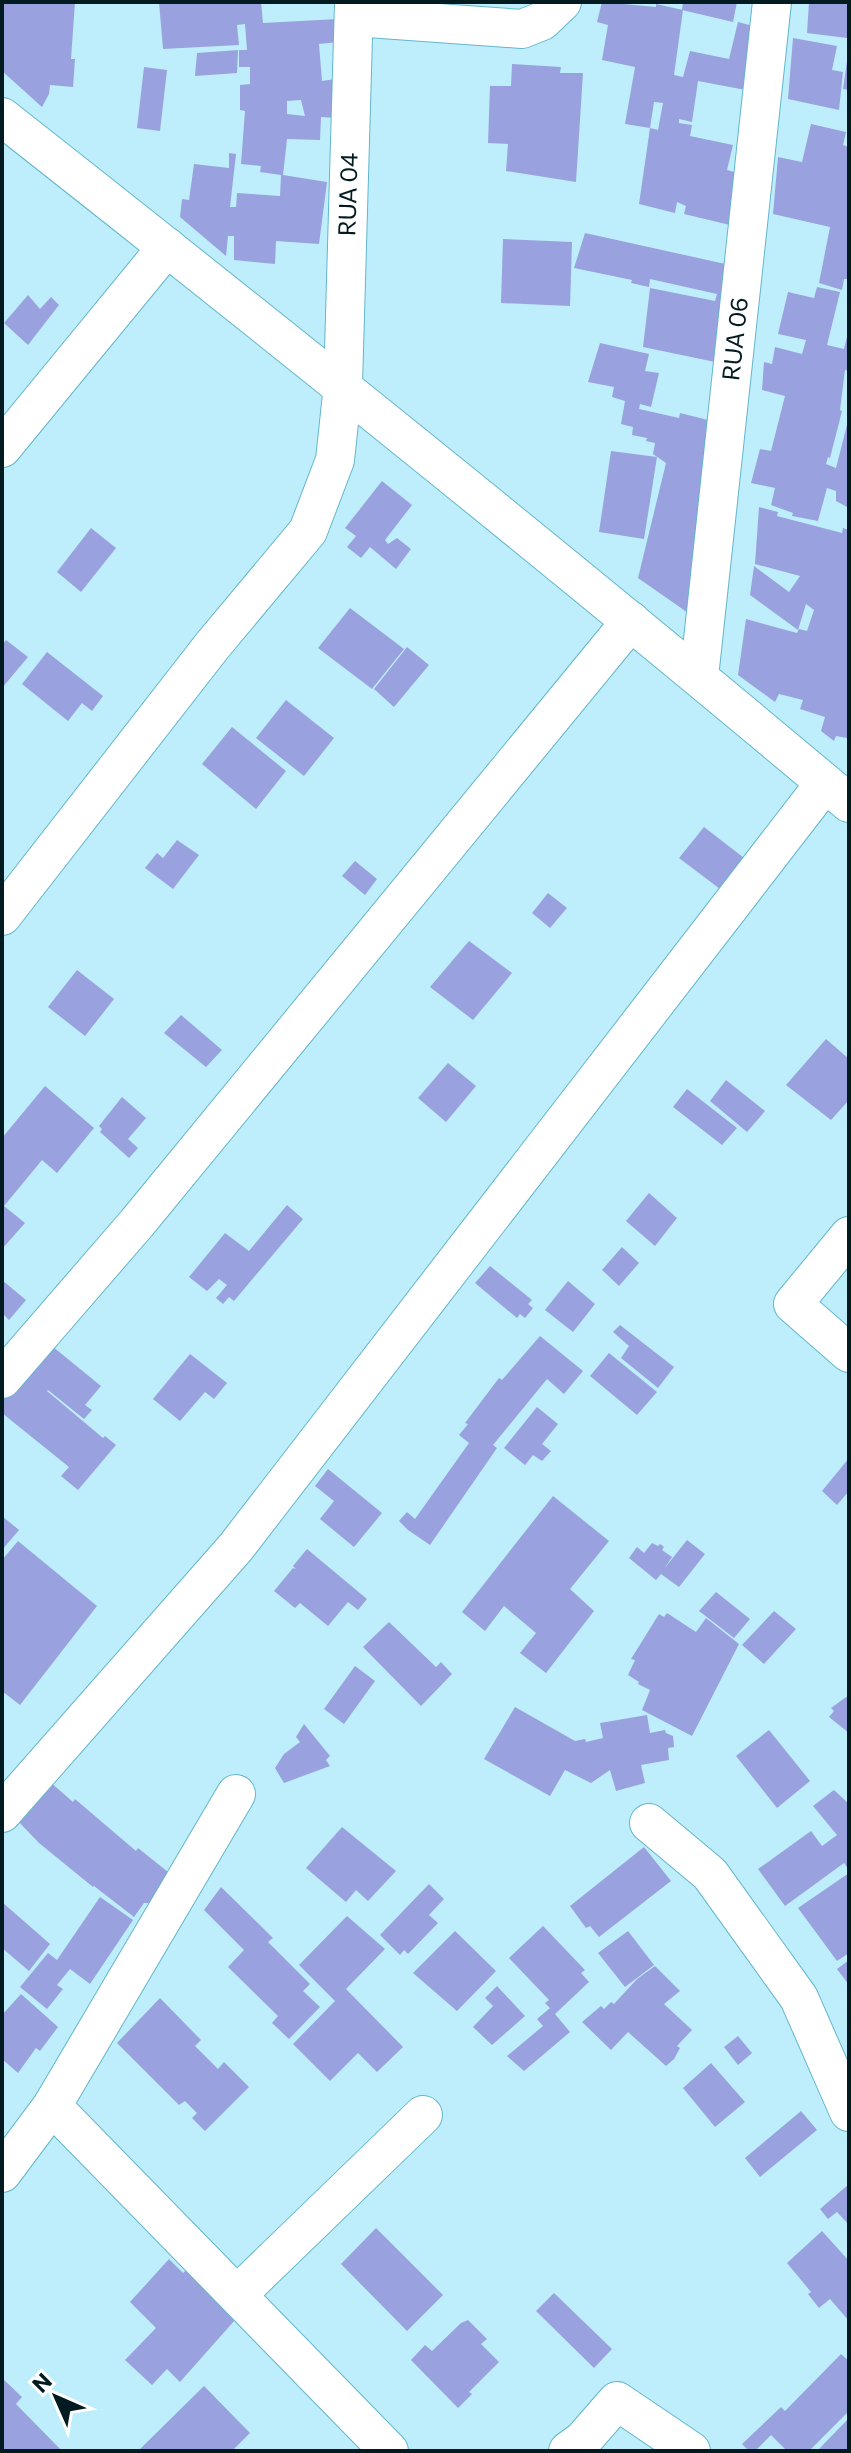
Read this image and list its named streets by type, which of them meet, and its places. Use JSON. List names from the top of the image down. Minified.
{"streets":{"street":["RUA 04","RUA 06"]},"north":"top left"}
